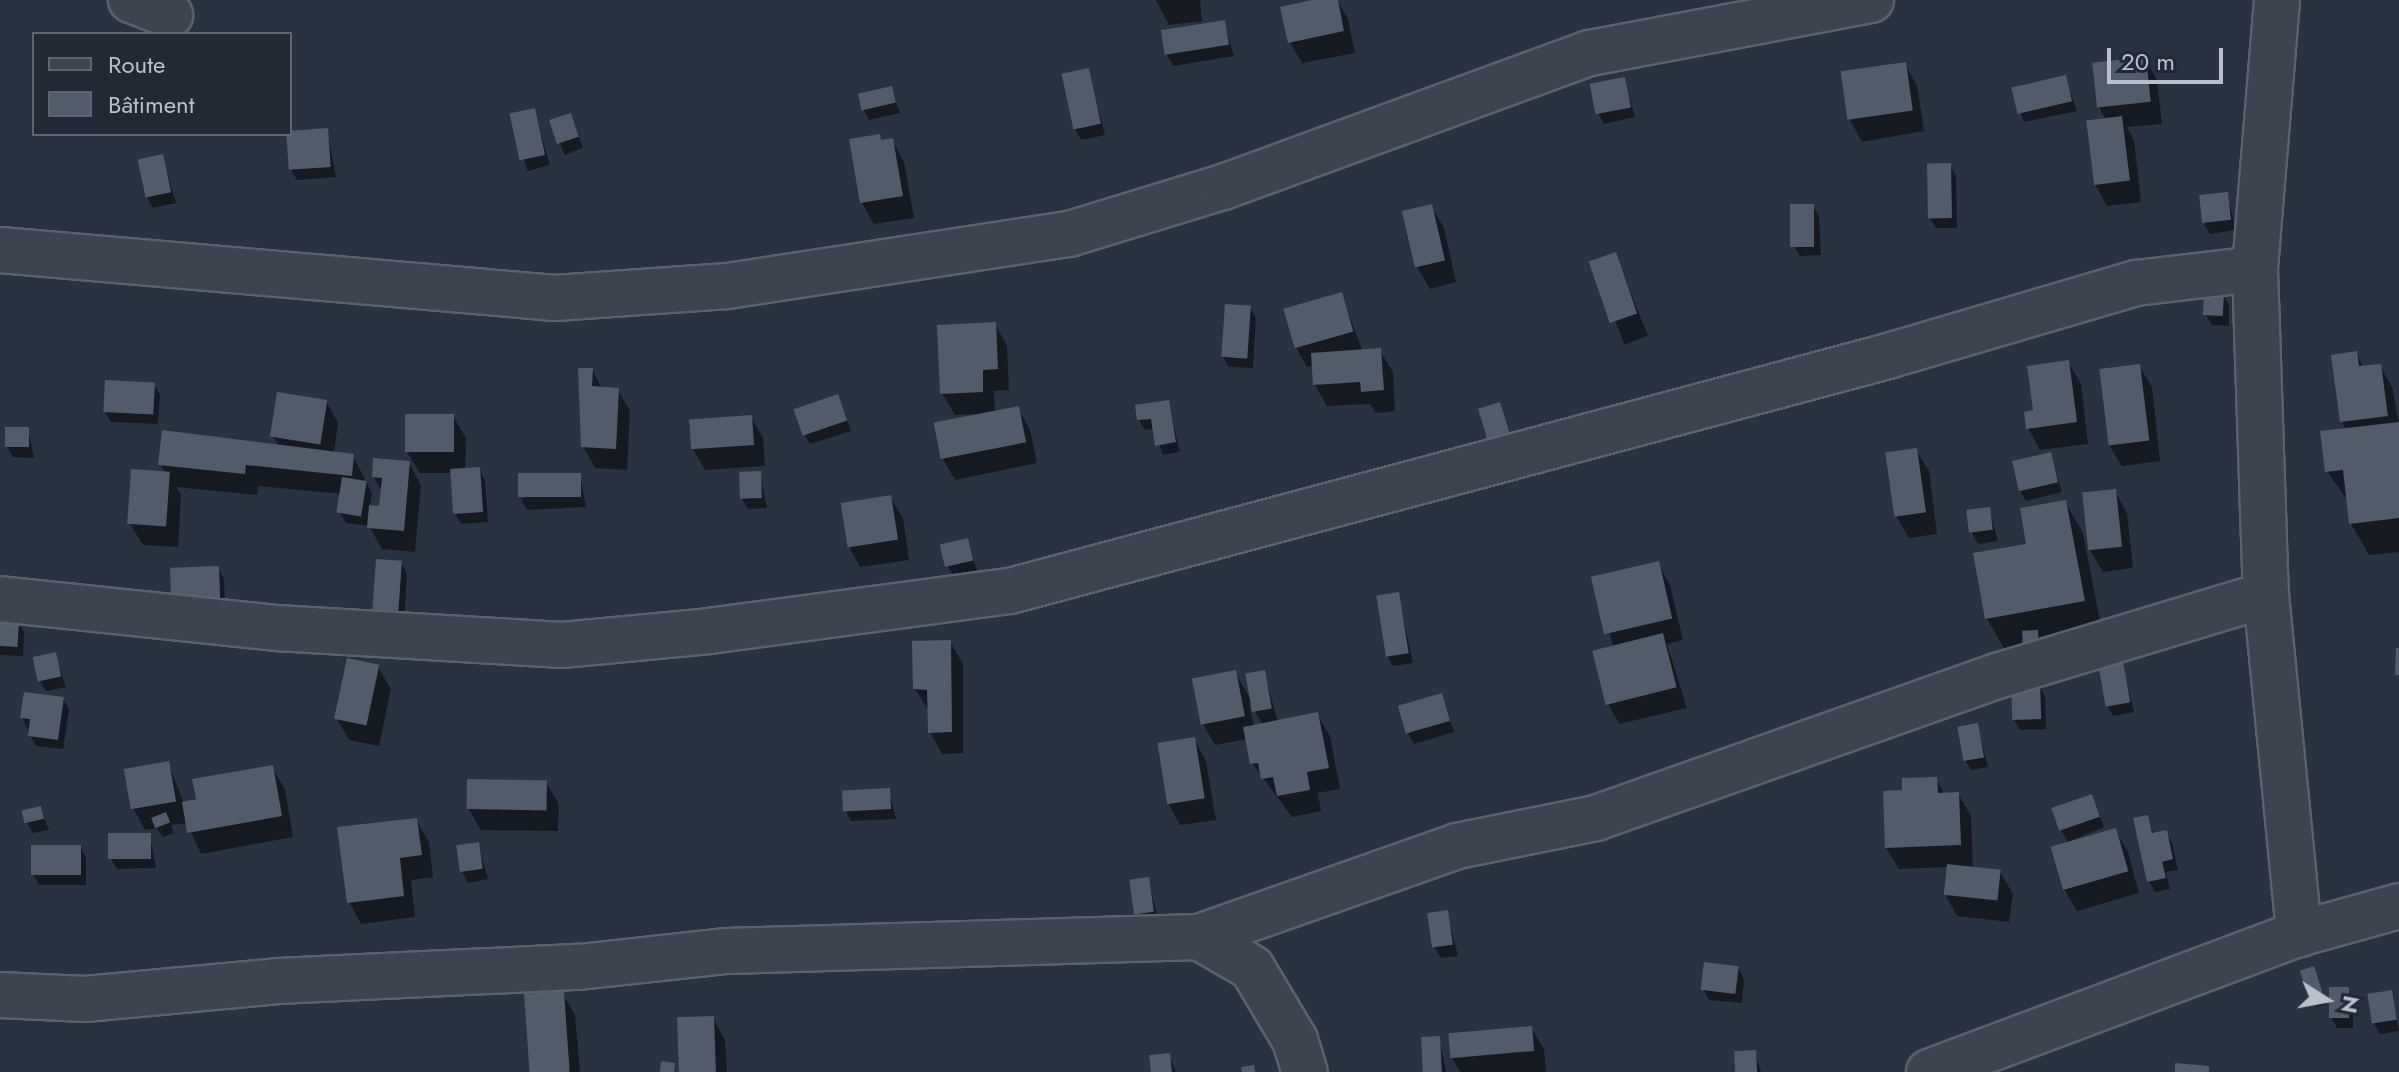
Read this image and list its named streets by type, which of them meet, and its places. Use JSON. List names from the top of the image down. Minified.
{"legend":["Route","Bâtiment"],"scale_bar":"20 m","north":"right"}
